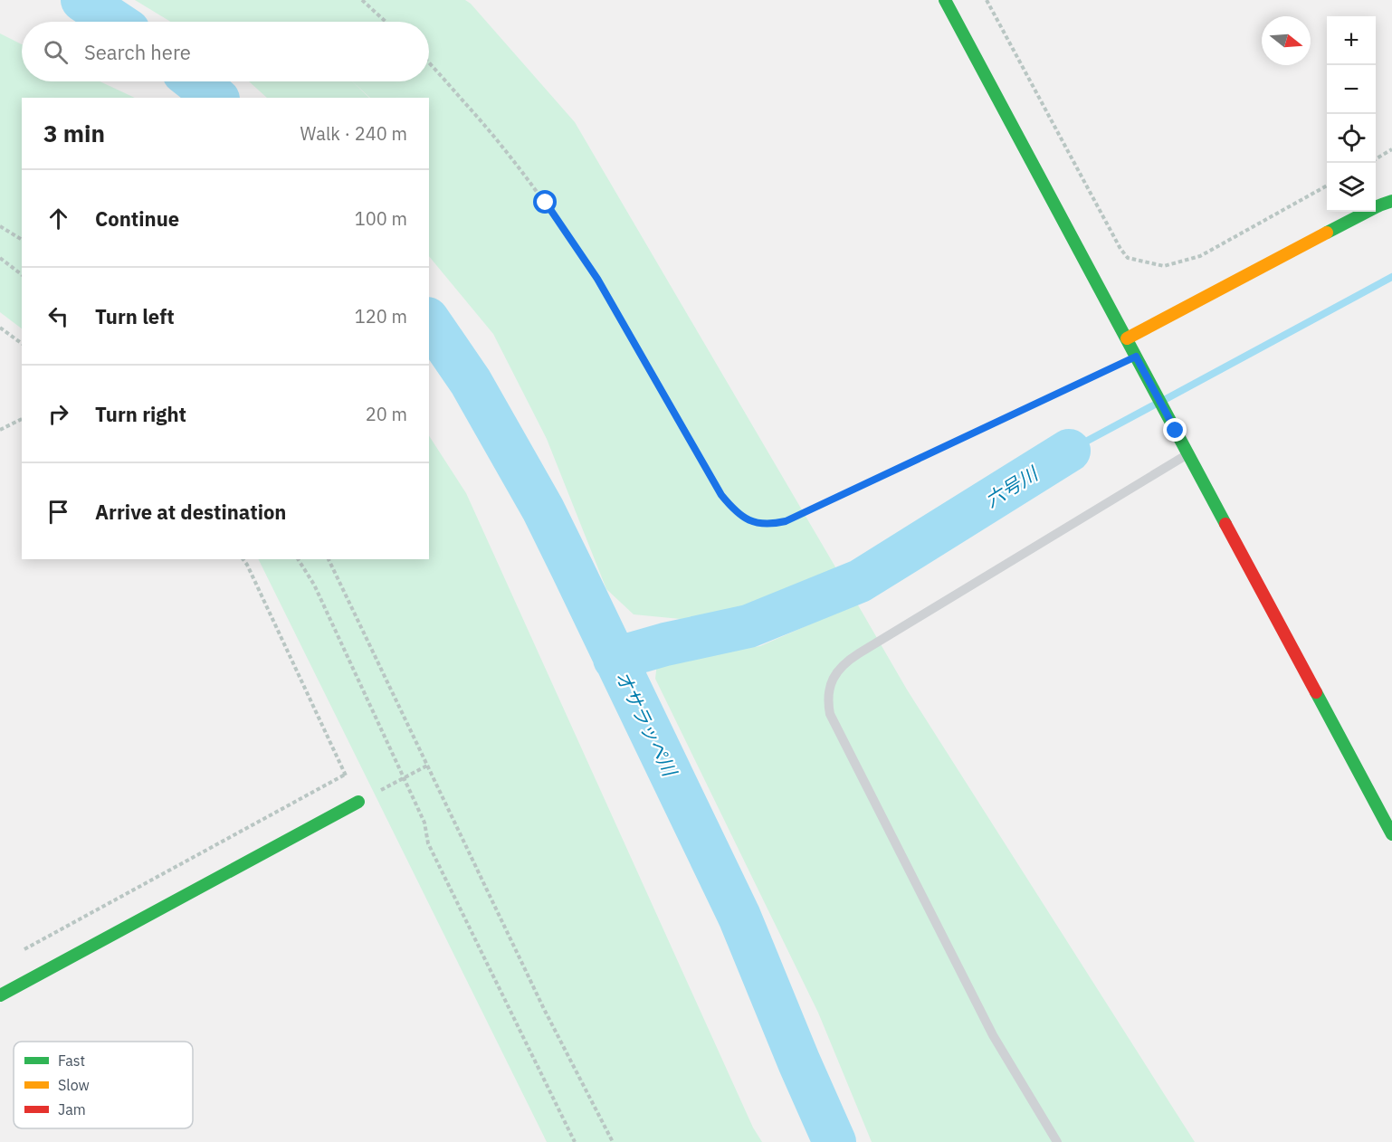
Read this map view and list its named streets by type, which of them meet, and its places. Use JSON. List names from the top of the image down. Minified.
{"water":["六号川","オサラッペ川"],"legend":["Fast","Slow","Jam"],"north":"right","page":{"map_buttons":["+","−"],"search":"Search here","heading":["3 min","Walk · 240 m"],"list":[["Continue","100 m"],["Turn left","120 m"],["Turn right","20 m"],"Arrive at destination"]}}
